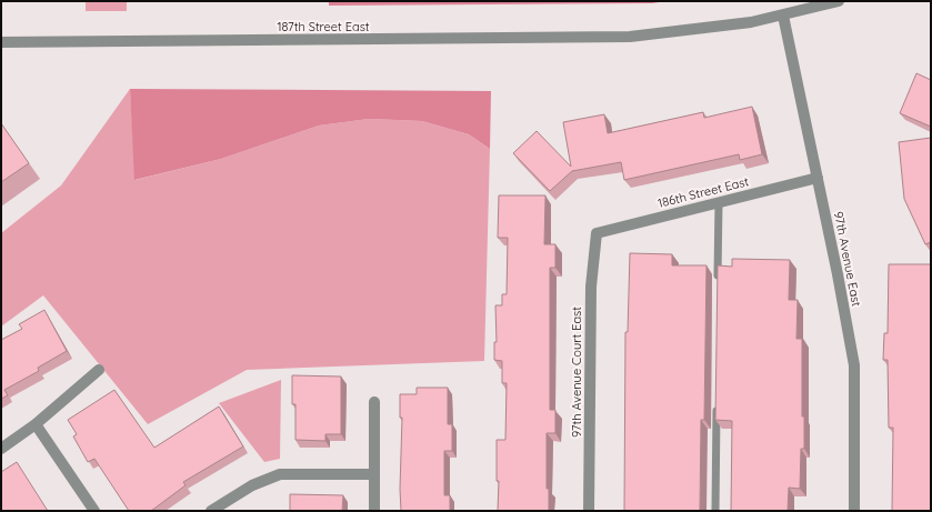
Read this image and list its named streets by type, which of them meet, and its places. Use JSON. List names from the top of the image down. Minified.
{"streets":{"street":["187th Street East","186th Street East","97th Avenue East","97th Avenue Court East"]},"crossings":[["187th Street East","97th Avenue East"],["186th Street East","97th Avenue East"],["186th Street East","97th Avenue Court East"]]}
